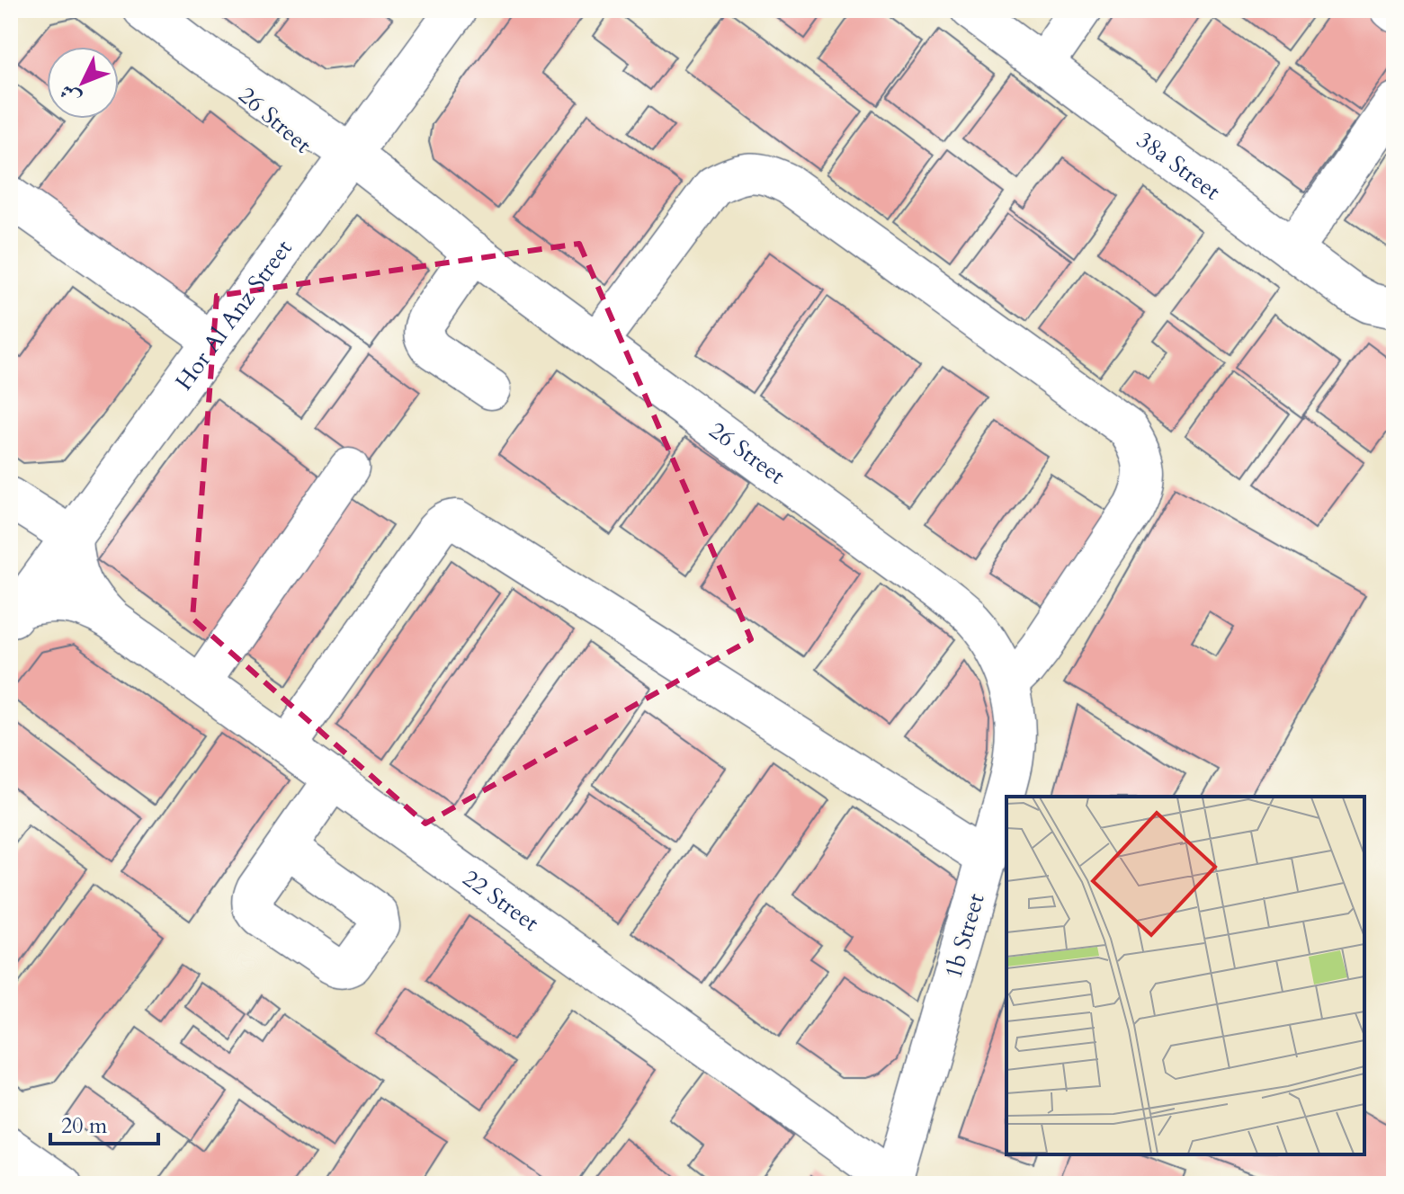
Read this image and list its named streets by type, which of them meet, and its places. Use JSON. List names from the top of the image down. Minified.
{"streets":{"street":["26 Street","38a Street","Hor Al Anz Street","22 Street","1b Street"]},"crossings":[["26 Street","Hor Al Anz Street"],["26 Street","1b Street"],["Hor Al Anz Street","22 Street"],["22 Street","1b Street"]],"scale_bar":"20 m","north":"bottom left"}
